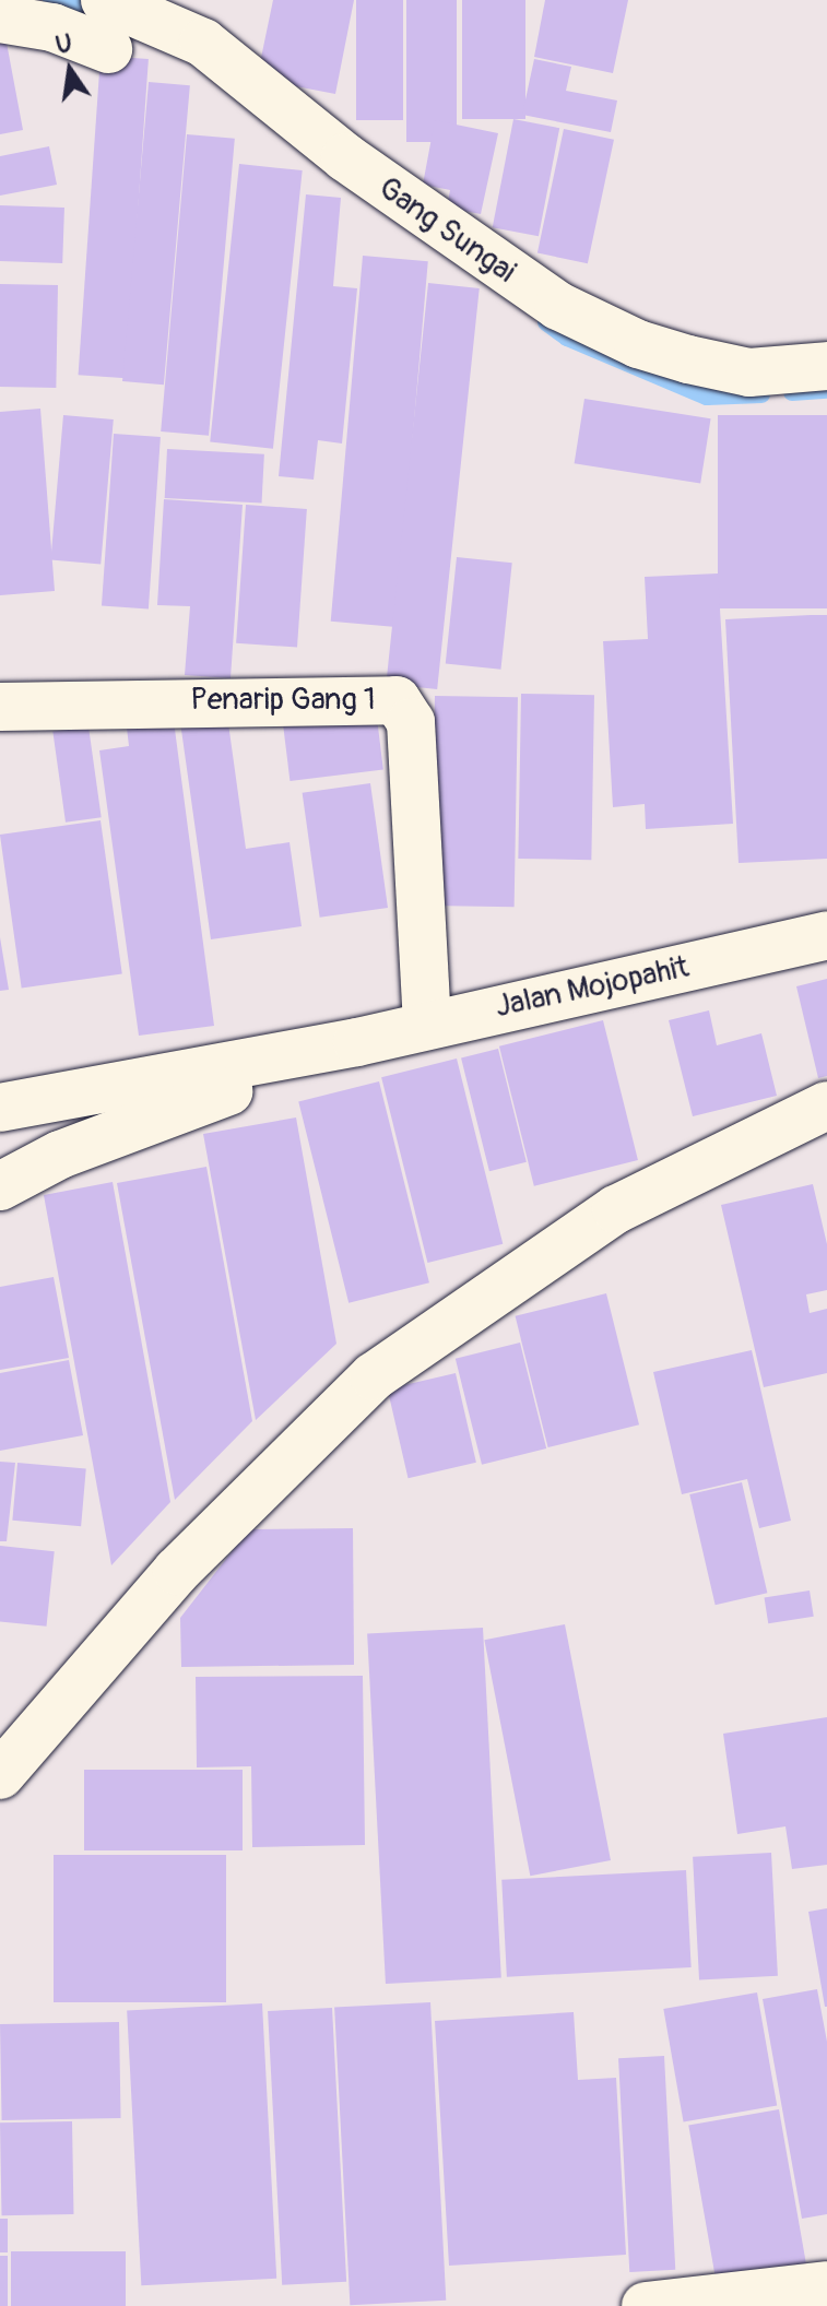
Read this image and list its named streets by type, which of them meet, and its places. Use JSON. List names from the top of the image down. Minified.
{"streets":{"street":["Gang Sungai","Penarip Gang 1","Jalan Mojopahit"]},"crossings":[["Penarip Gang 1","Jalan Mojopahit"]],"north":"top"}
